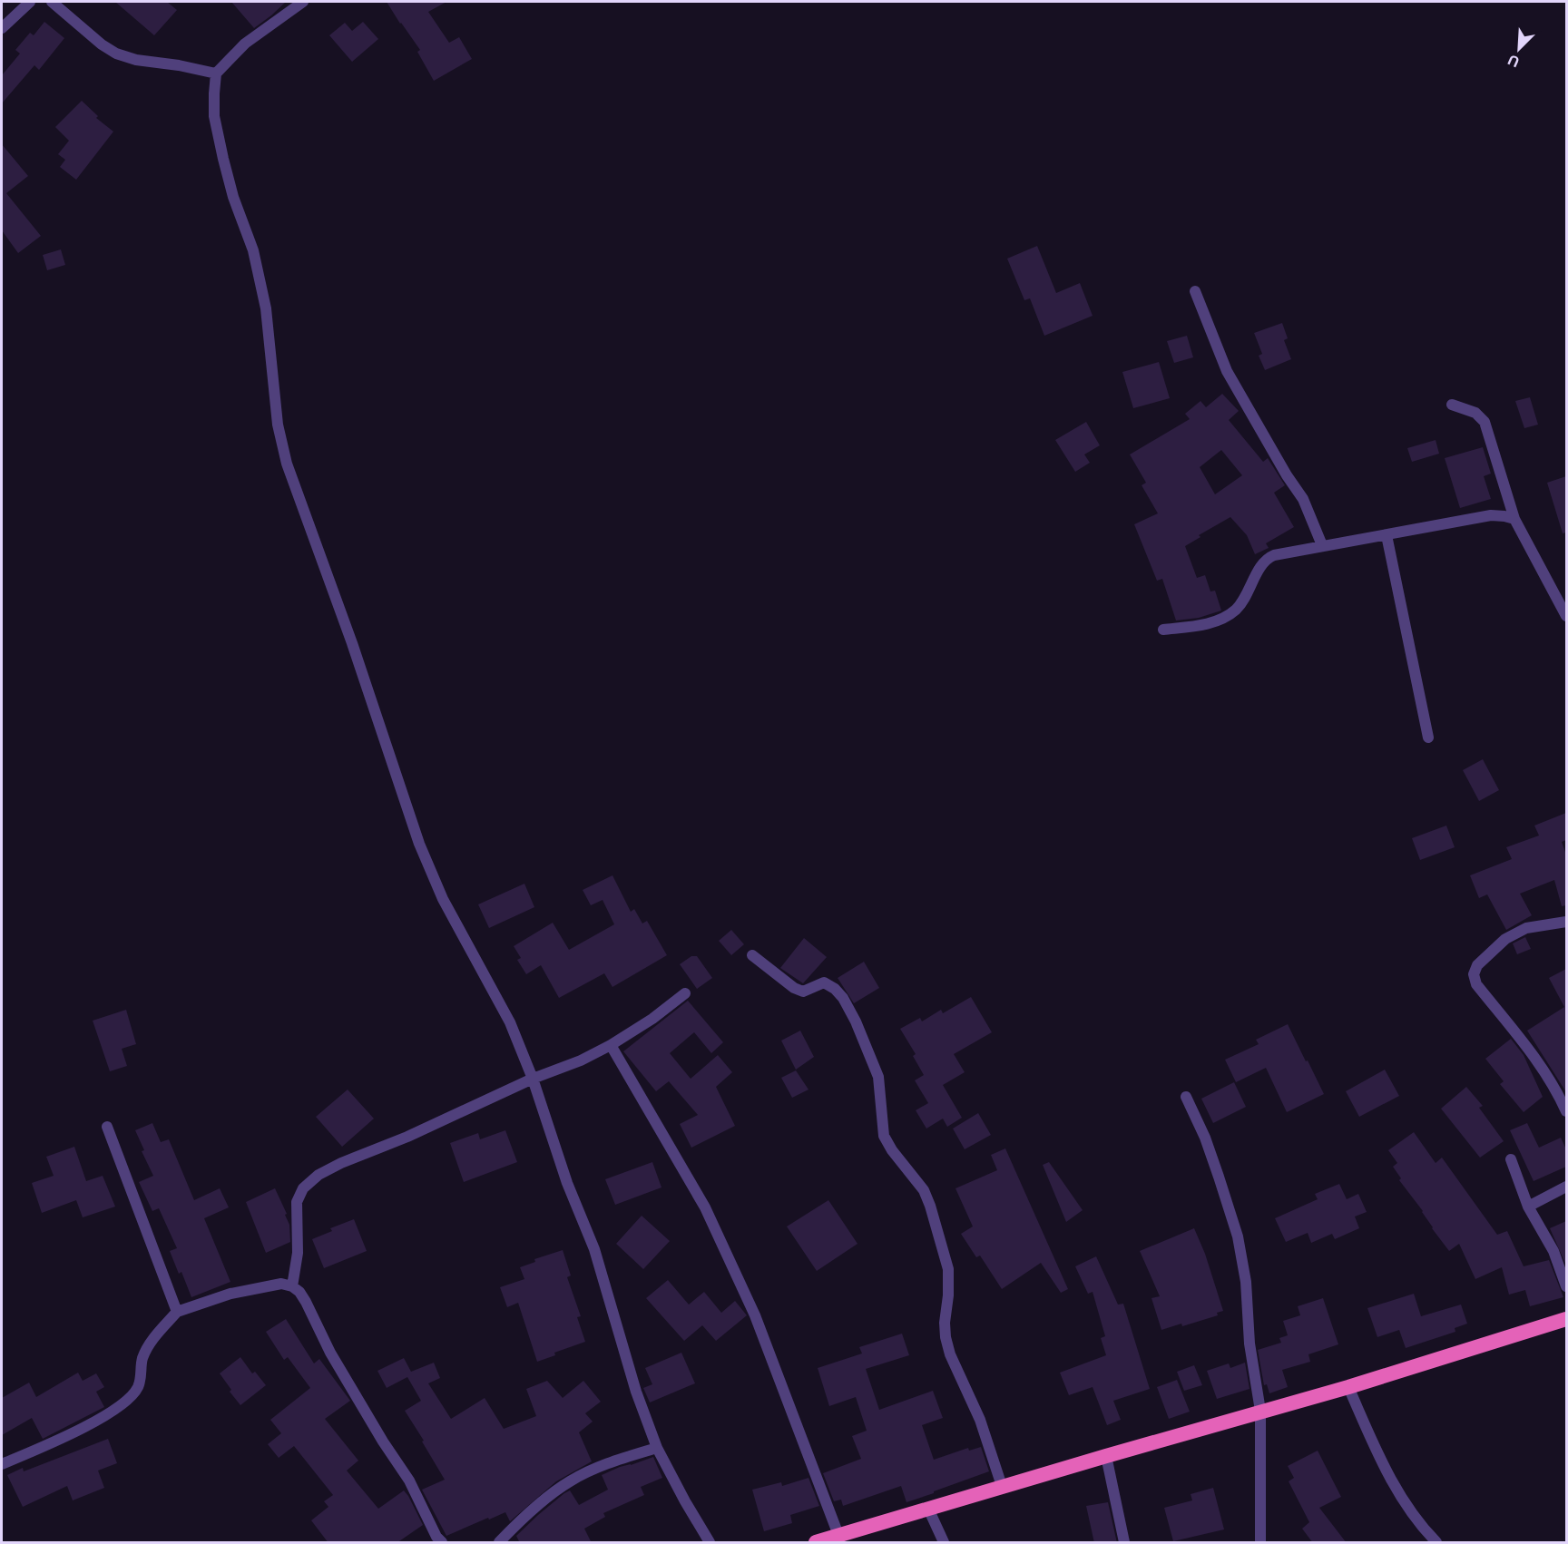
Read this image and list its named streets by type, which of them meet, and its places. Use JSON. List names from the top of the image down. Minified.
{"north":"bottom left"}
